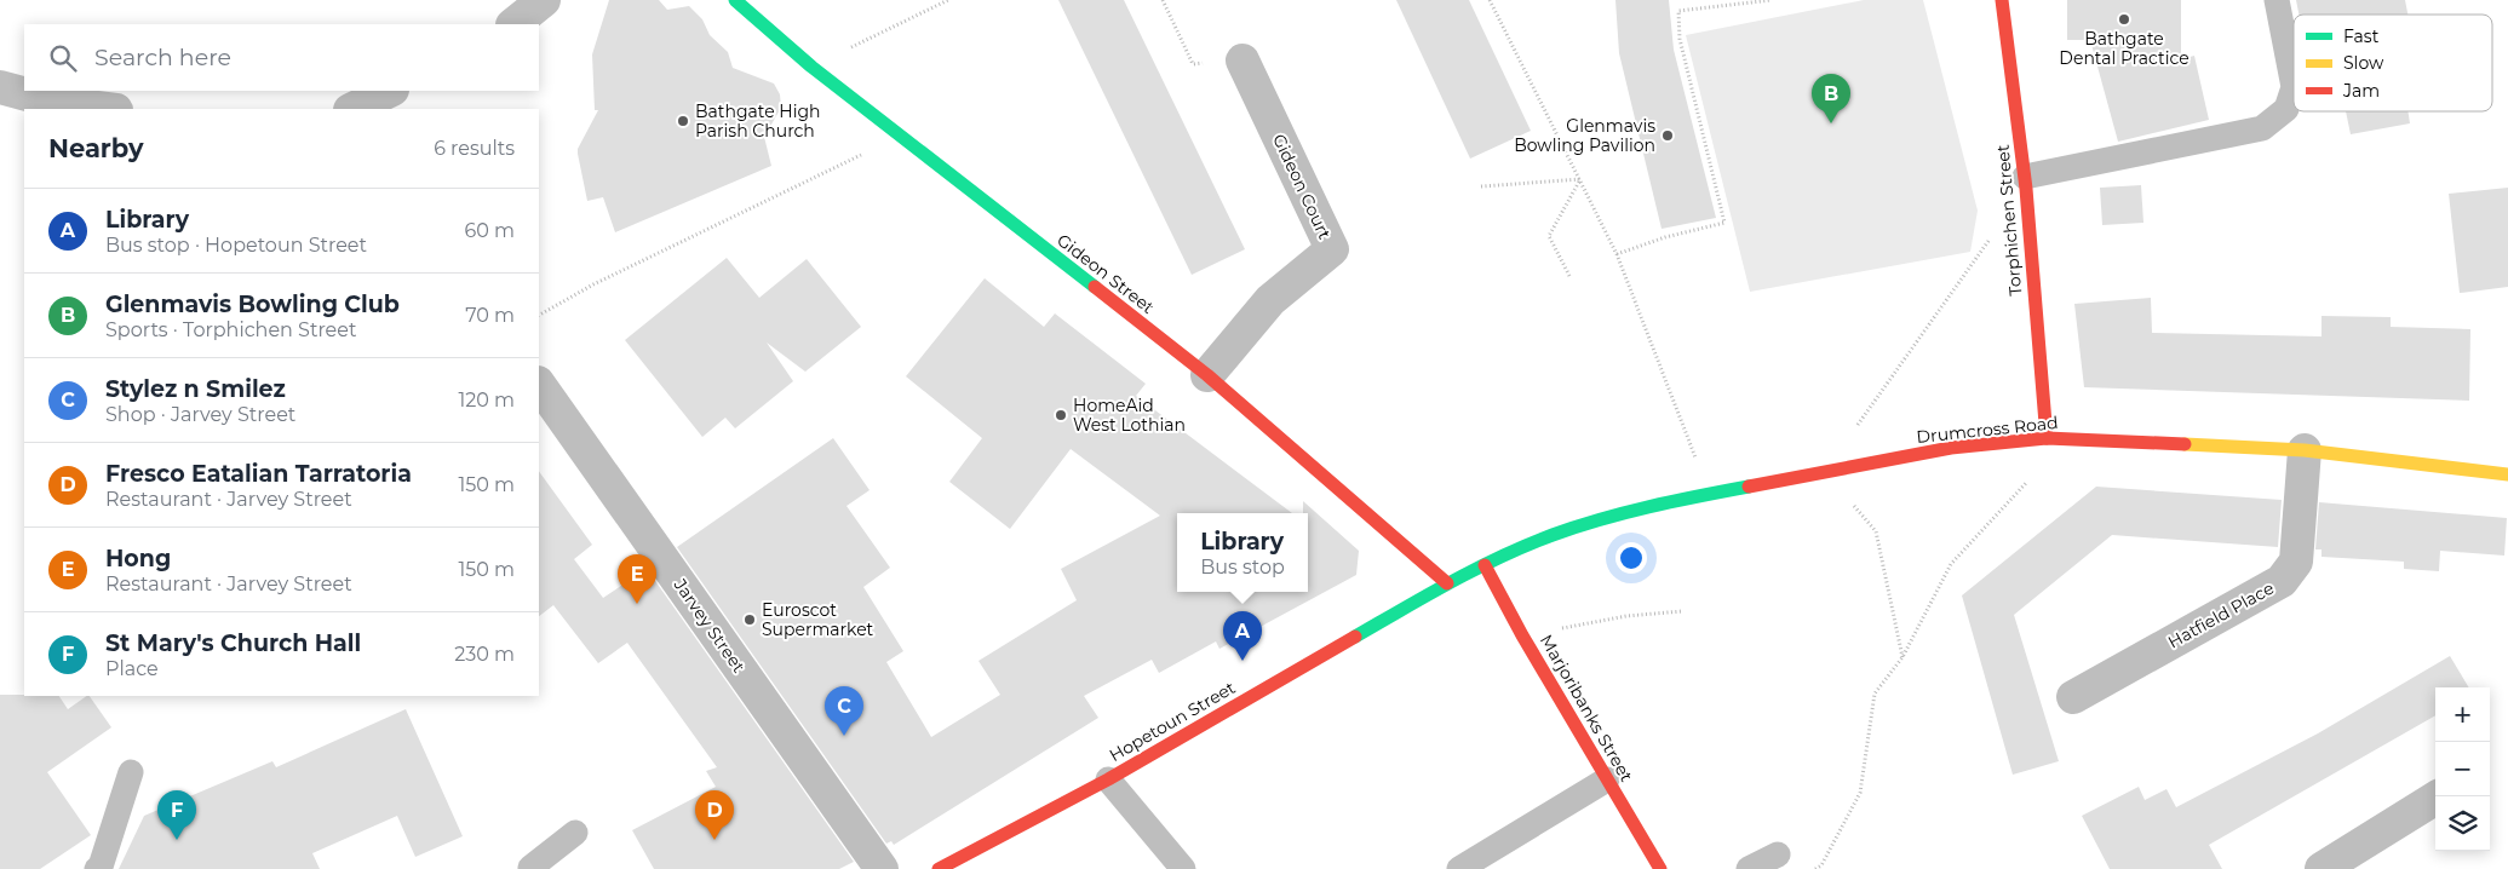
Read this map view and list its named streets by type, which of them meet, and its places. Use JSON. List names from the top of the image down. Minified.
{"streets":{"street":["Gideon Court","Torphichen Street","Gideon Street","Drumcross Road","Hatfield Place","Jarvey Street","Marjoribanks Street","Hopetoun Street"]},"crossings":[["Gideon Court","Gideon Street"],["Torphichen Street","Drumcross Road"],["Gideon Street","Hopetoun Street"],["Drumcross Road","Hatfield Place"],["Drumcross Road","Marjoribanks Street"],["Drumcross Road","Hopetoun Street"],["Marjoribanks Street","Hopetoun Street"]],"places":["Bathgate Dental Practice","Bathgate High Parish Church","Glenmavis Bowling Pavilion","HomeAid West Lothian","Euroscot Supermarket"],"legend":["Fast","Slow","Jam"],"page":{"search":"Search here","pins":["B","E","A","C","D","F"],"heading":["Nearby","6 results"],"list":[{"mark":"A","name":"Library","note":"Bus stop · Hopetoun Street","value":"60 m"},{"mark":"B","name":"Glenmavis Bowling Club","note":"Sports · Torphichen Street","value":"70 m"},{"mark":"C","name":"Stylez n Smilez","note":"Shop · Jarvey Street","value":"120 m"},{"mark":"D","name":"Fresco Eatalian Tarratoria","note":"Restaurant · Jarvey Street","value":"150 m"},{"mark":"E","name":"Hong","note":"Restaurant · Jarvey Street","value":"150 m"},{"mark":"F","name":"St Mary's Church Hall","note":"Place","value":"230 m"}],"popup":["Library","Bus stop"],"map_buttons":["+","−"]}}
